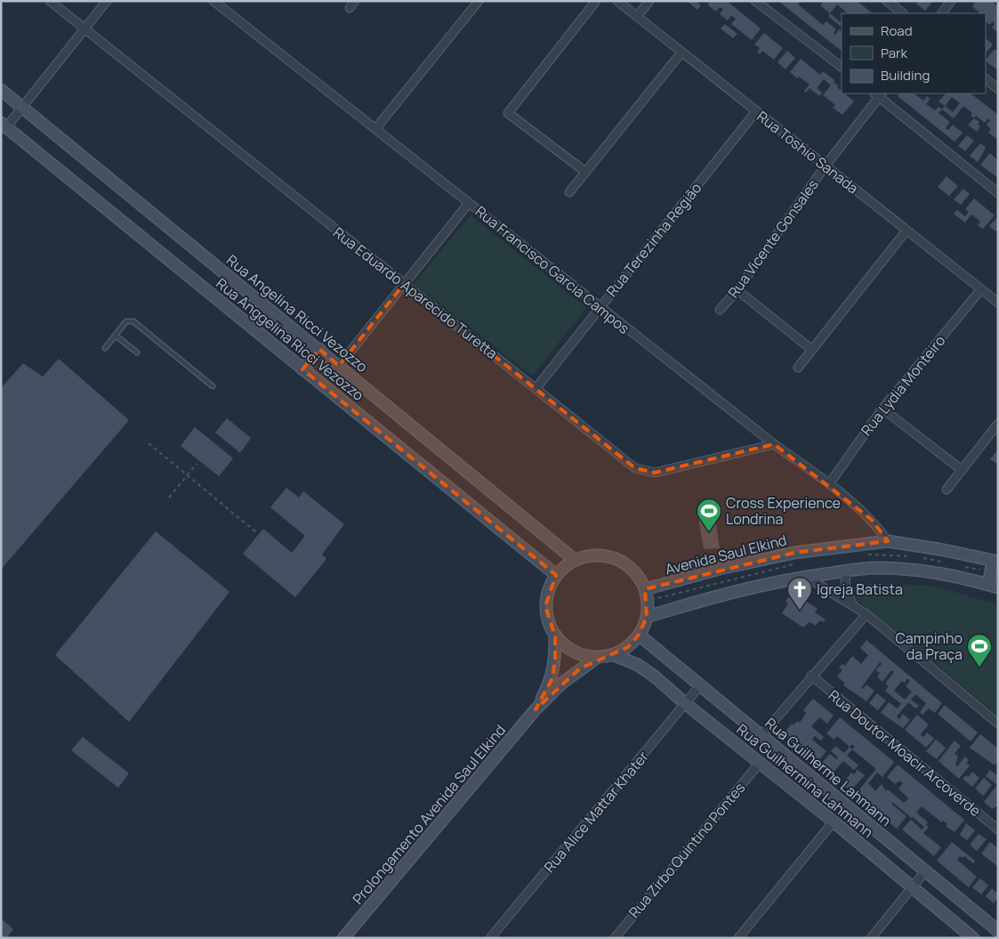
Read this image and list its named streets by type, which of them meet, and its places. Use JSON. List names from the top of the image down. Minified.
{"streets":{"main road":["Rua Angelina Ricci Vezozzo","Rua Anggelina Ricci Vezozzo","Avenida Saul Elkind","Rua Guilherme Lahmann","Rua Guilhermina Lahmann","Prolongamento Avenida Saul Elkind"],"street":["Rua Toshio Sanada","Rua Vicente Gonsales","Rua Terezinha Região","Rua Francisco Garcia Campos","Rua Eduardo Aparecido Turetta","Rua Lydia Monteiro","Rua Doutor Moacir Arcoverde","Rua Alice Mattar Khater","Rua Zirbo Quintino Pontes"]},"crossings":[["Rua Toshio Sanada","Rua Vicente Gonsales"],["Rua Toshio Sanada","Rua Terezinha Região"],["Rua Toshio Sanada","Rua Lydia Monteiro"],["Rua Terezinha Região","Rua Francisco Garcia Campos"],["Rua Terezinha Região","Rua Eduardo Aparecido Turetta"],["Rua Francisco Garcia Campos","Rua Eduardo Aparecido Turetta"],["Rua Francisco Garcia Campos","Rua Lydia Monteiro"],["Rua Francisco Garcia Campos","Avenida Saul Elkind"],["Rua Angelina Ricci Vezozzo","Rua Anggelina Ricci Vezozzo"],["Rua Angelina Ricci Vezozzo","Avenida Saul Elkind"],["Rua Angelina Ricci Vezozzo","Rua Guilherme Lahmann"],["Rua Angelina Ricci Vezozzo","Rua Guilhermina Lahmann"],["Rua Angelina Ricci Vezozzo","Prolongamento Avenida Saul Elkind"],["Rua Anggelina Ricci Vezozzo","Avenida Saul Elkind"],["Rua Anggelina Ricci Vezozzo","Rua Guilherme Lahmann"],["Rua Anggelina Ricci Vezozzo","Rua Guilhermina Lahmann"],["Rua Anggelina Ricci Vezozzo","Prolongamento Avenida Saul Elkind"],["Avenida Saul Elkind","Rua Guilherme Lahmann"],["Avenida Saul Elkind","Rua Guilhermina Lahmann"],["Avenida Saul Elkind","Prolongamento Avenida Saul Elkind"],["Rua Guilherme Lahmann","Rua Guilhermina Lahmann"],["Rua Guilherme Lahmann","Rua Alice Mattar Khater"],["Rua Guilherme Lahmann","Prolongamento Avenida Saul Elkind"],["Rua Guilhermina Lahmann","Rua Alice Mattar Khater"],["Rua Guilhermina Lahmann","Prolongamento Avenida Saul Elkind"],["Rua Guilhermina Lahmann","Rua Zirbo Quintino Pontes"]],"places":{"sports":["Cross Experience Londrina","Campinho da Praça"],"church":["Igreja Batista"]},"legend":["Road","Park","Building"]}
